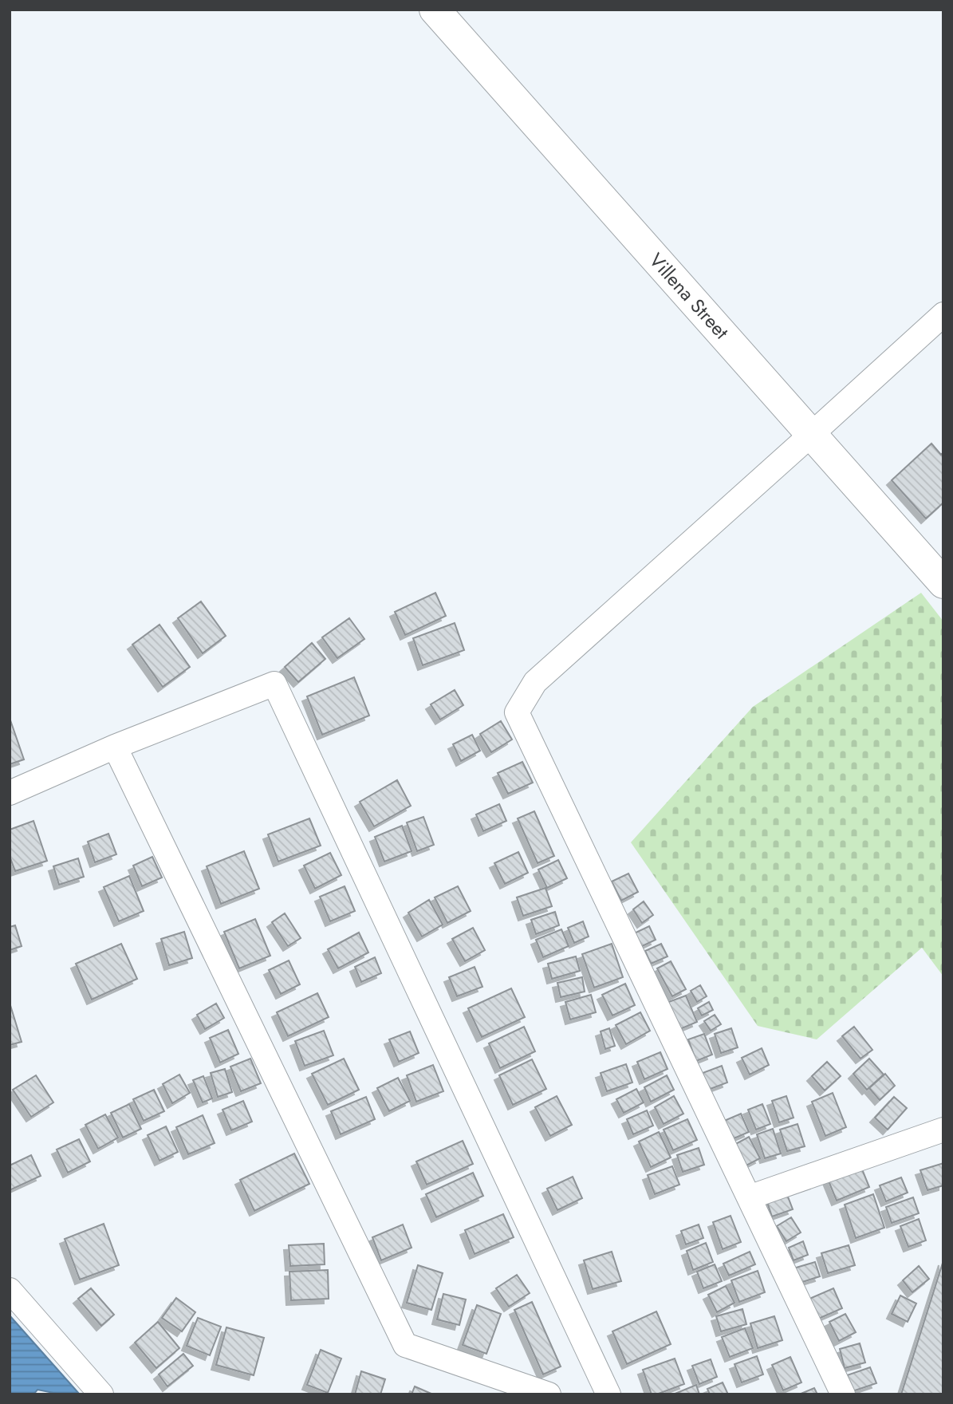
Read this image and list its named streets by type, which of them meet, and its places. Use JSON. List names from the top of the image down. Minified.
{"streets":{"main road":["Villena Street"]}}
